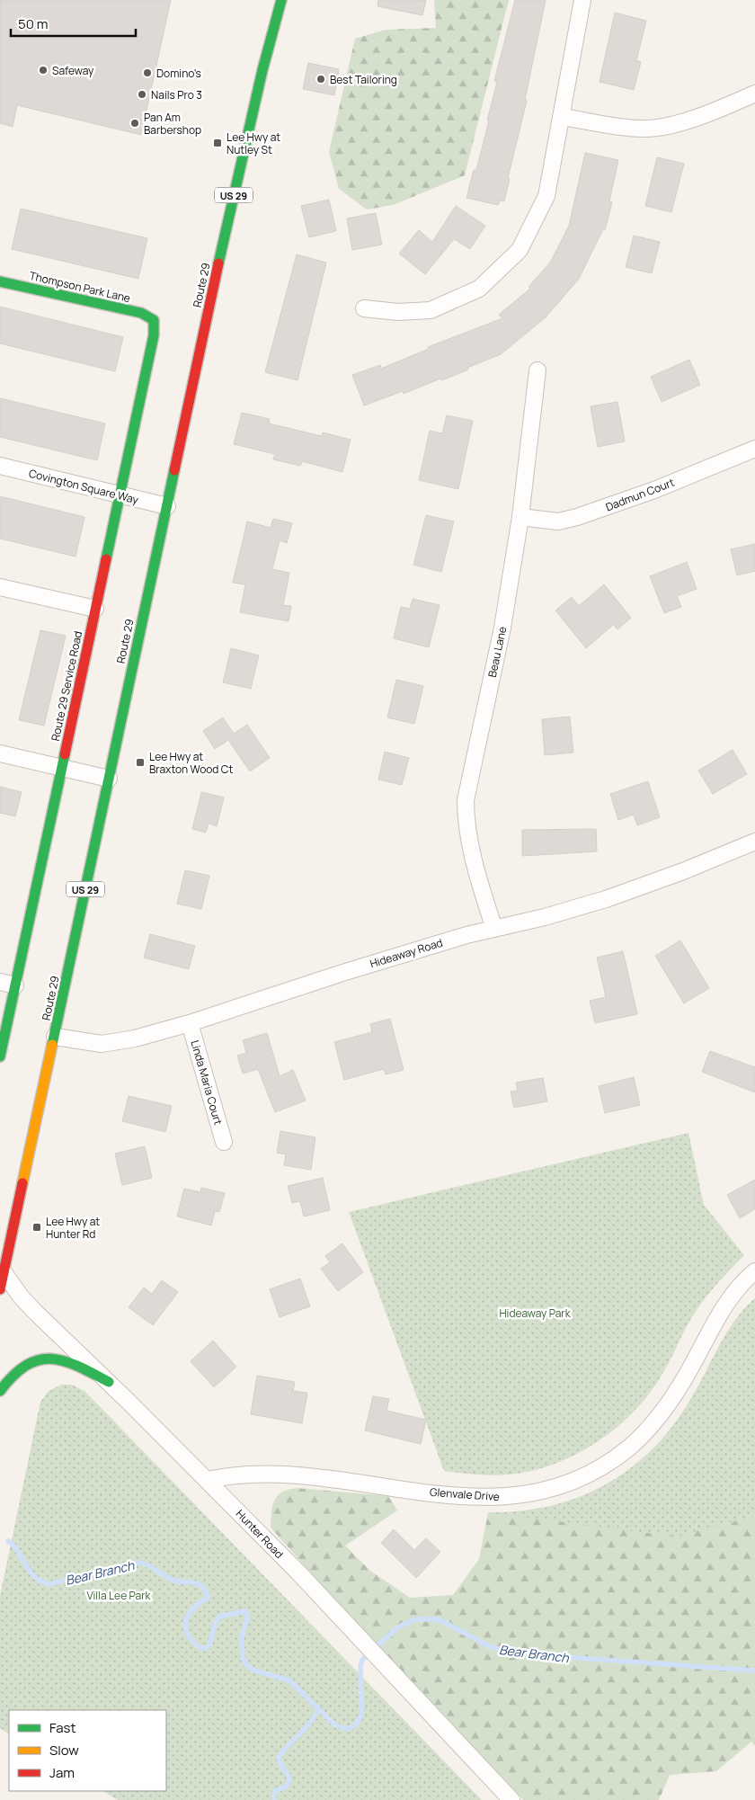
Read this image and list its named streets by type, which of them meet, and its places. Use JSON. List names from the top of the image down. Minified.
{"streets":{"main road":["US 29","Route 29","Thompson Park Lane","Route 29 Service Road"],"street":["Covington Square Way","Dadmun Court","Beau Lane","Hideaway Road","Linda Maria Court","Glenvale Drive","Hunter Road"]},"crossings":[["Route 29","Covington Square Way"],["Route 29","Hideaway Road"],["Route 29","Hunter Road"],["Thompson Park Lane","Route 29 Service Road"],["Covington Square Way","Route 29 Service Road"],["Dadmun Court","Beau Lane"],["Beau Lane","Hideaway Road"],["Hideaway Road","Linda Maria Court"],["Glenvale Drive","Hunter Road"]],"water":["Bear Branch"],"parks":["Hideaway Park","Villa Lee Park"],"places":{"other":["Safeway","Domino's","Best Tailoring","Nails Pro 3","Pan Am Barbershop"],"transit":["Lee Hwy at Nutley St","Lee Hwy at Braxton Wood Ct","Lee Hwy at Hunter Rd"]},"legend":["Fast","Slow","Jam"],"scale_bar":"50 m"}
